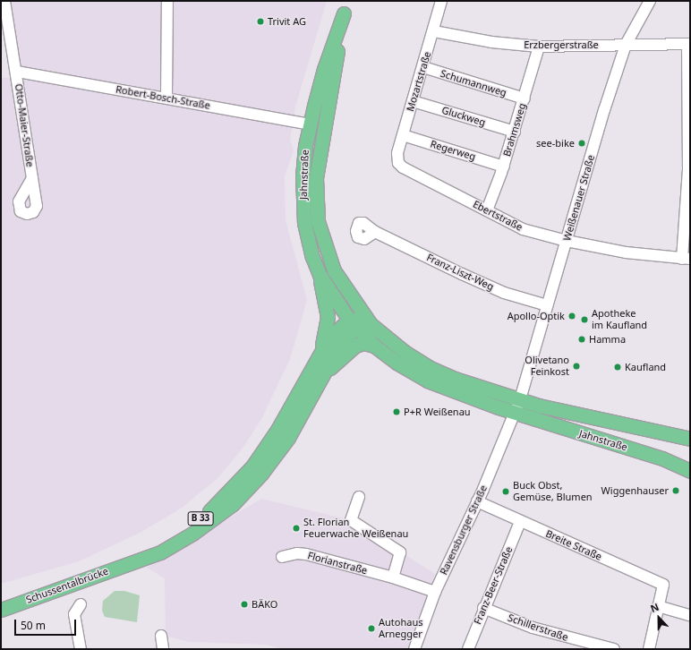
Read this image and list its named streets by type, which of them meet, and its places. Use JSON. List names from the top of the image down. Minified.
{"streets":{"main road":["Jahnstraße","B 33","Schussentalbrücke"],"street":["Erzbergerstraße","Mozartstraße","Schumannweg","Robert-Bosch-Straße","Gluckweg","Otto-Maier-Straße","Brahmsweg","Regerweg","Weißenauer Straße","Ebertstraße","Franz-Liszt-Weg","Ravensburger Straße","Breite Straße","Florianstraße","Franz-Beer-Straße","Schillerstraße"]},"crossings":[["Erzbergerstraße","Mozartstraße"],["Erzbergerstraße","Brahmsweg"],["Erzbergerstraße","Weißenauer Straße"],["Mozartstraße","Schumannweg"],["Mozartstraße","Gluckweg"],["Mozartstraße","Regerweg"],["Mozartstraße","Ebertstraße"],["Schumannweg","Brahmsweg"],["Robert-Bosch-Straße","Otto-Maier-Straße"],["Robert-Bosch-Straße","Jahnstraße"],["Gluckweg","Brahmsweg"],["Brahmsweg","Regerweg"],["Brahmsweg","Ebertstraße"],["Jahnstraße","Weißenauer Straße"],["Jahnstraße","B 33"],["Jahnstraße","Ravensburger Straße"],["Weißenauer Straße","Ebertstraße"],["Weißenauer Straße","Franz-Liszt-Weg"],["B 33","Schussentalbrücke"],["Ravensburger Straße","Breite Straße"],["Ravensburger Straße","Florianstraße"],["Breite Straße","Franz-Beer-Straße"],["Franz-Beer-Straße","Schillerstraße"]],"places":["Trivit AG","see-bike","Apollo-Optik","Apotheke im Kaufland","Hamma","Olivetano Feinkost","Kaufland","P+R Weißenau","Wiggenhauser","Buck Obst, Gemüse, Blumen","St. Florian Feuerwache Weißenau","BÄKO","Autohaus Arnegger"],"scale_bar":"50 m","north":"top"}
